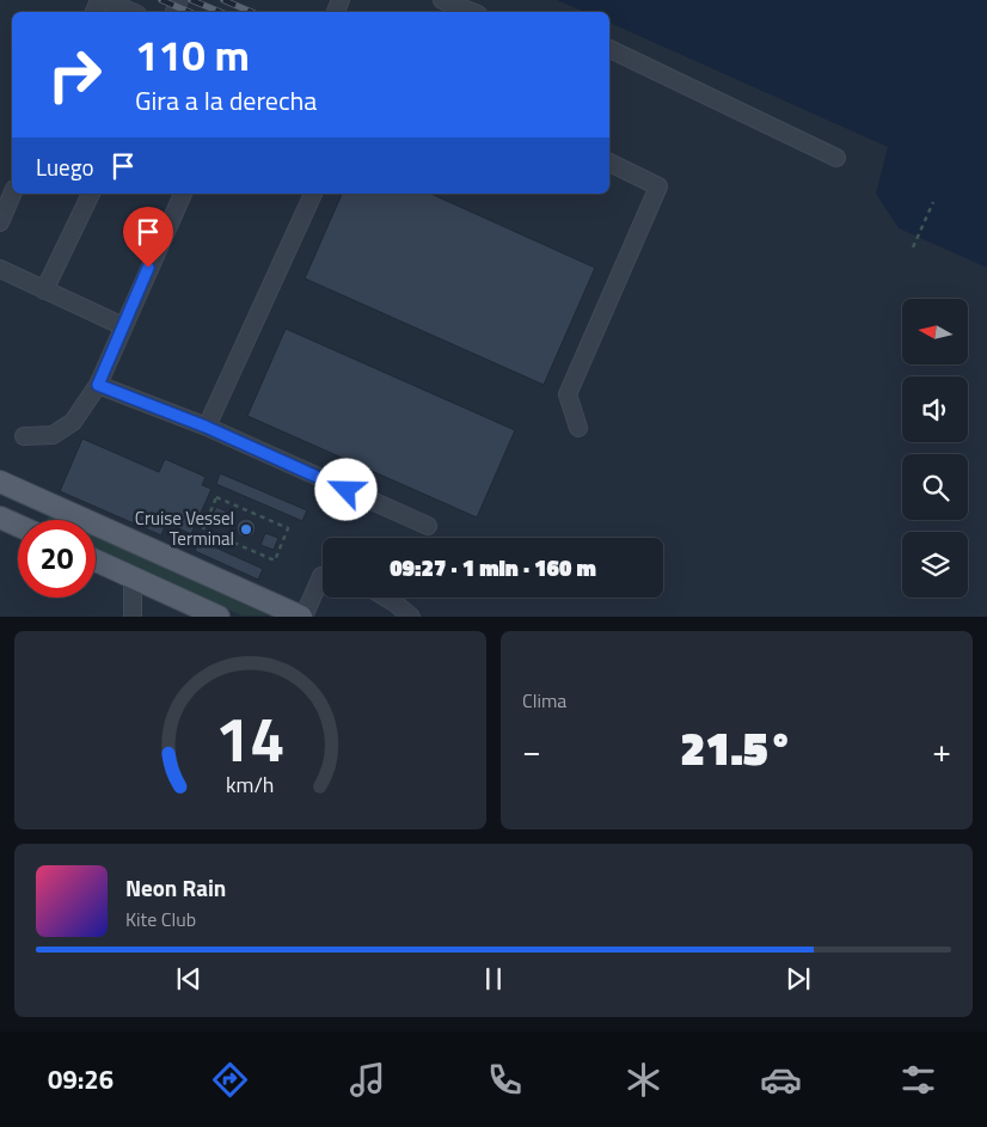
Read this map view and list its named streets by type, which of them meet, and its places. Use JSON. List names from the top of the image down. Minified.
{"places":["Cruise Vessel Terminal"],"north":"left","page":{"turn":["110 m","Gira a la derecha"],"then":"Luego","limit":"20","trip":"09:27 · 1 min · 160 m","tile":"Clima","heat":["−","21.5°","+"],"song":["Neon Rain","Kite Club"],"tabs":"09:26","gauge":["14","km/h"]}}
